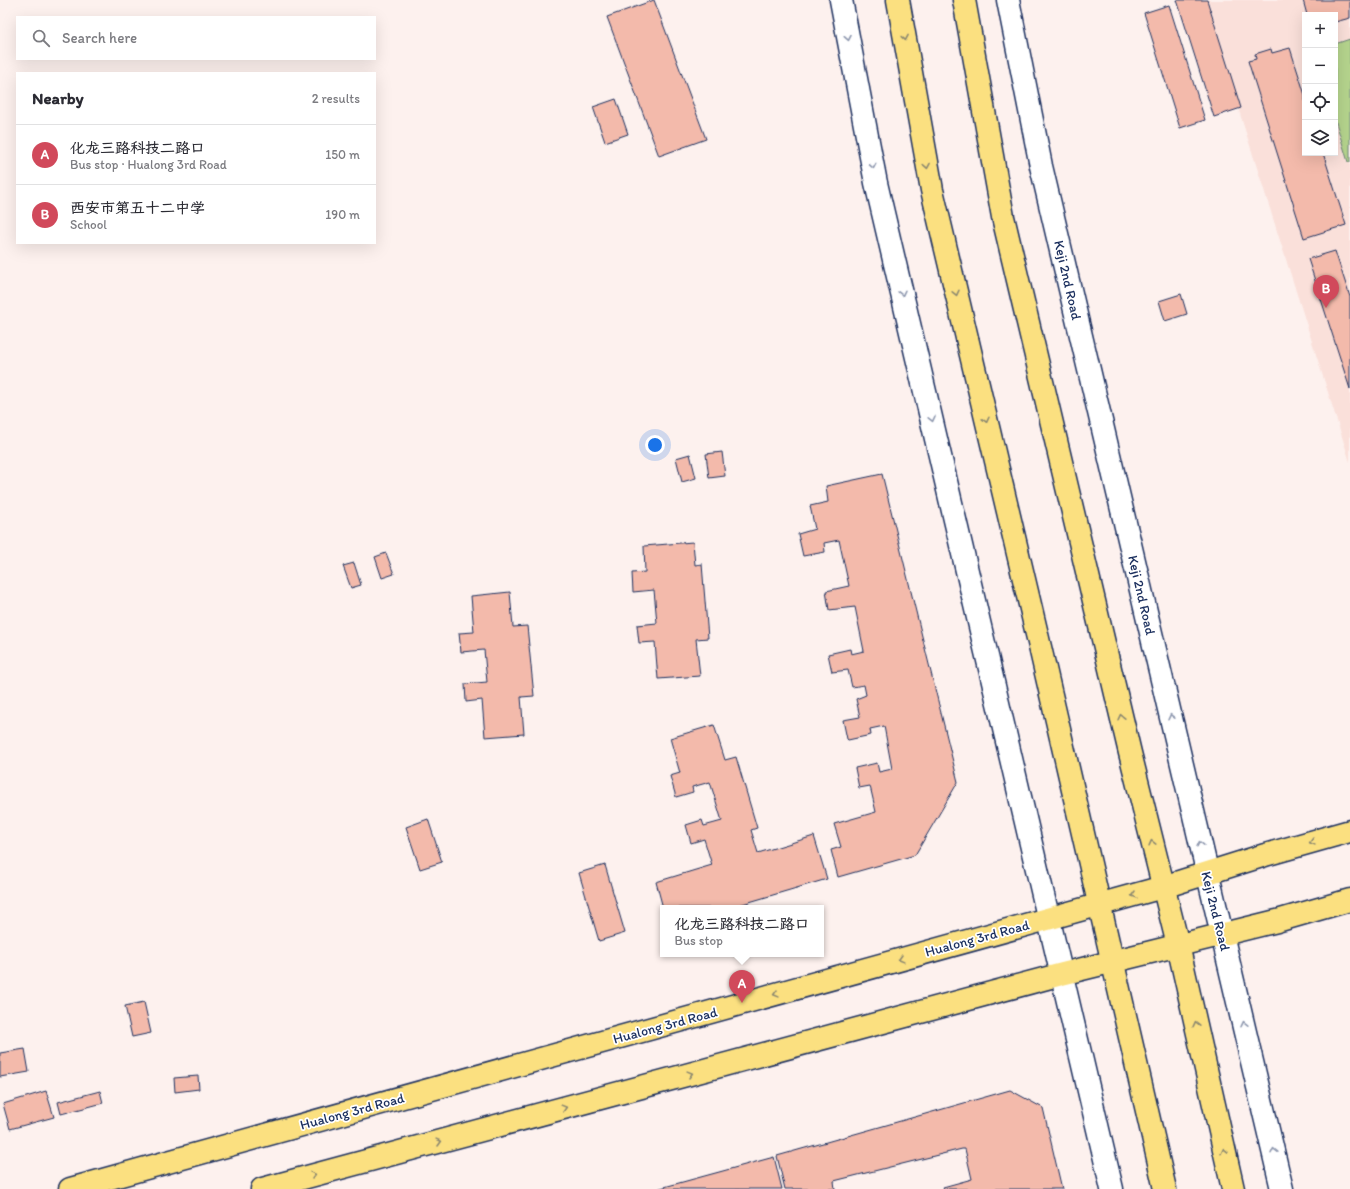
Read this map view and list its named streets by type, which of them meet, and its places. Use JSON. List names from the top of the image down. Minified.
{"streets":{"main road":["Hualong 3rd Road"],"street":["Keji 2nd Road"]},"crossings":[["Keji 2nd Road","Hualong 3rd Road"]],"page":{"map_buttons":["+","−"],"search":"Search here","heading":["Nearby","2 results"],"list":[{"mark":"A","name":"化龙三路科技二路口","note":"Bus stop · Hualong 3rd Road","value":"150 m"},{"mark":"B","name":"西安市第五十二中学","note":"School","value":"190 m"}],"pins":["B","A"],"popup":["化龙三路科技二路口","Bus stop"]}}
